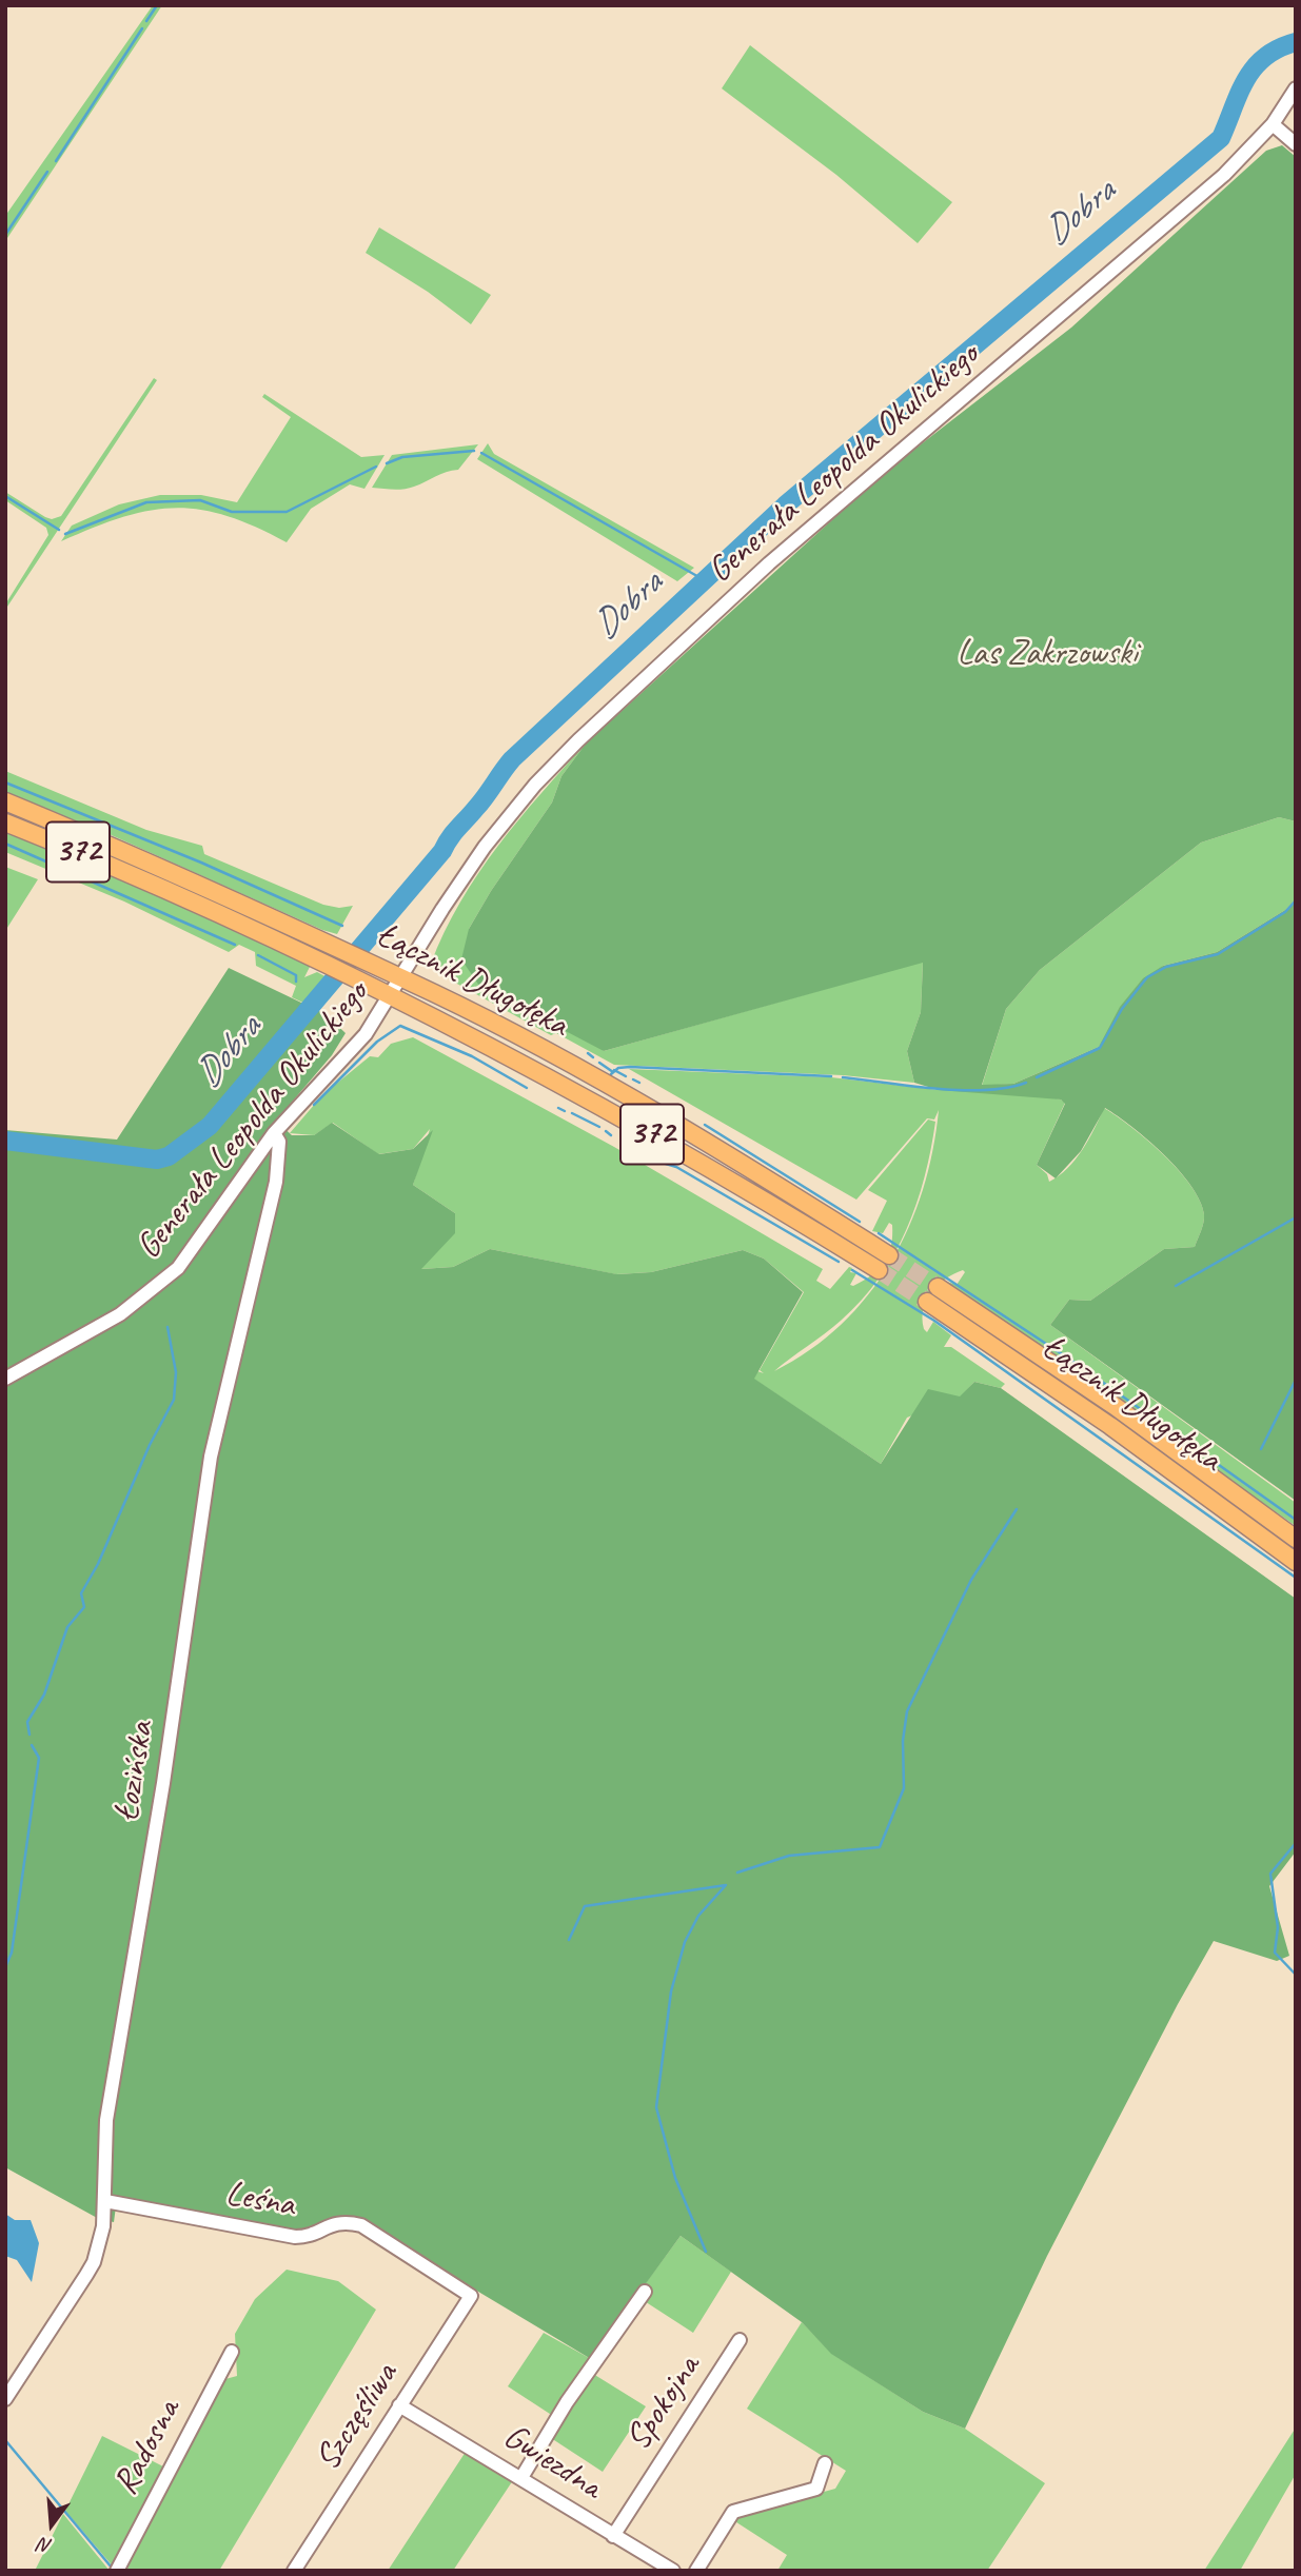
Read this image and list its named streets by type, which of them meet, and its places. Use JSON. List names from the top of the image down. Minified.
{"streets":{"main road":["372","Łącznik Długołęka"],"street":["Generała Leopolda Okulickiego","Łozińska","Leśna","Spokojna","Szczęśliwa","Radosna","Gwiezdna"]},"crossings":[["Generała Leopolda Okulickiego","Łącznik Długołęka"],["Generała Leopolda Okulickiego","Łozińska"],["Łozińska","Leśna"],["Leśna","Szczęśliwa"],["Spokojna","Gwiezdna"],["Szczęśliwa","Gwiezdna"]],"water":["Dobra"],"parks":["Las Zakrzowski"],"north":"bottom"}
